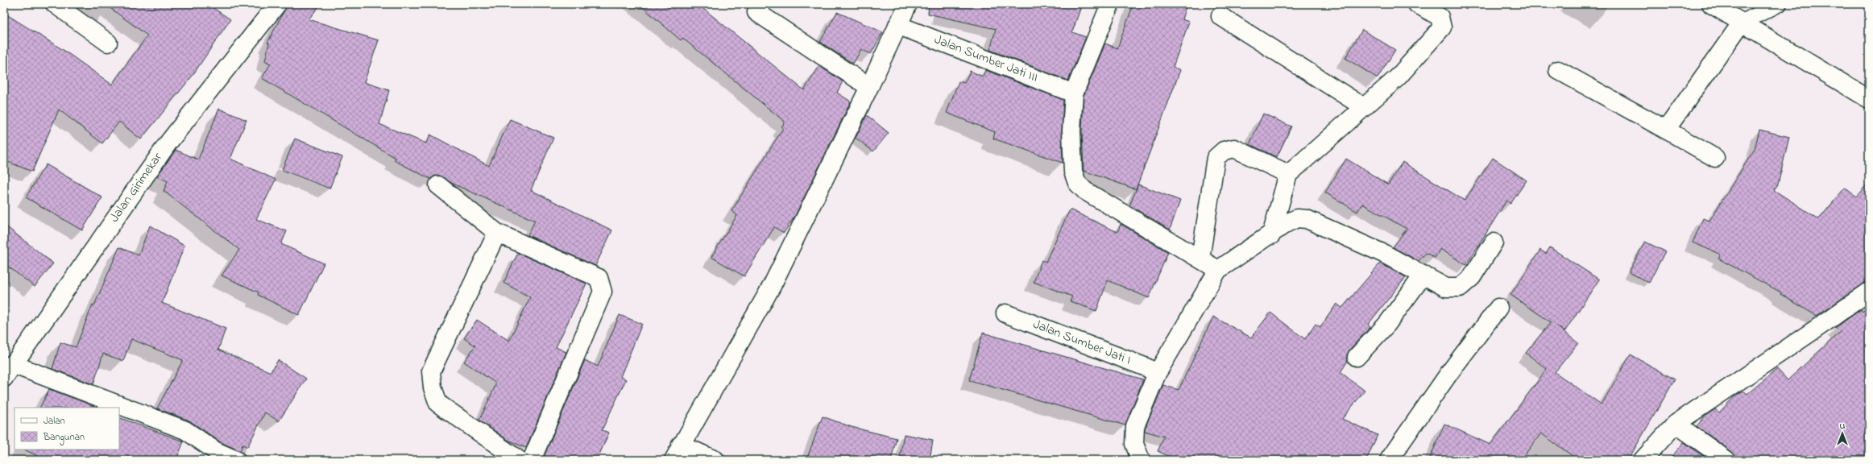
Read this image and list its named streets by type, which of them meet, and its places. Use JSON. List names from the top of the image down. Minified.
{"streets":{"street":["Jalan Sumber Jati III","Jalan Girimekar","Jalan Sumber Jati I"]},"legend":["Jalan","Bangunan"],"north":"top"}
